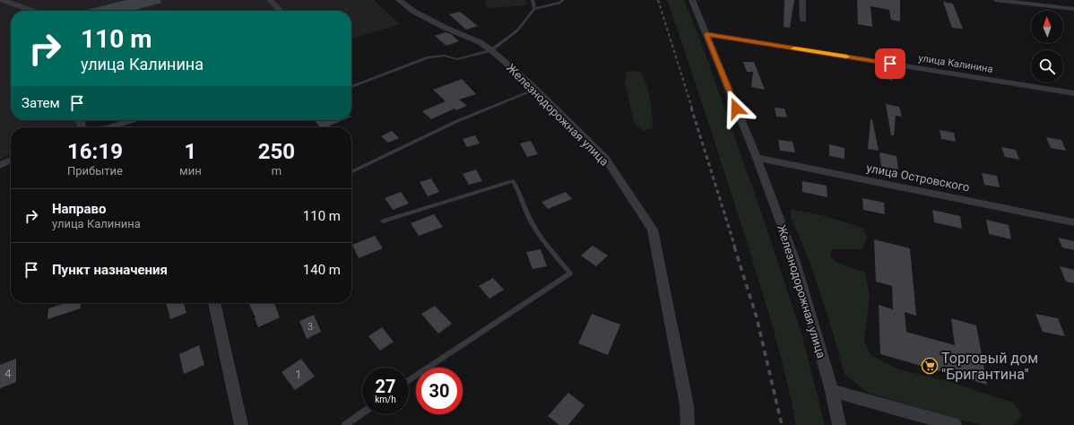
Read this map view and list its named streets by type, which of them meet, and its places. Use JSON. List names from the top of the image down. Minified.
{"streets":{"street":["улица Калинина","Железнодорожная улица","улица Островского"]},"crossings":[["улица Калинина","Железнодорожная улица"],["Железнодорожная улица","улица Островского"]],"places":{"supermarket":["Торговый дом \"Бригантина\""]},"house_numbers":["3","4","1"],"north":"top","page":{"turn":["110 m","улица Калинина"],"then":"Затем","eta":["16:19","Прибытие","1","мин","250","m"],"list":[{"name":"Направо","note":"улица Калинина","value":"110 m"},{"name":"Пункт назначения","value":"140 m"}],"speed":"27 km/h","limit":"30"}}
